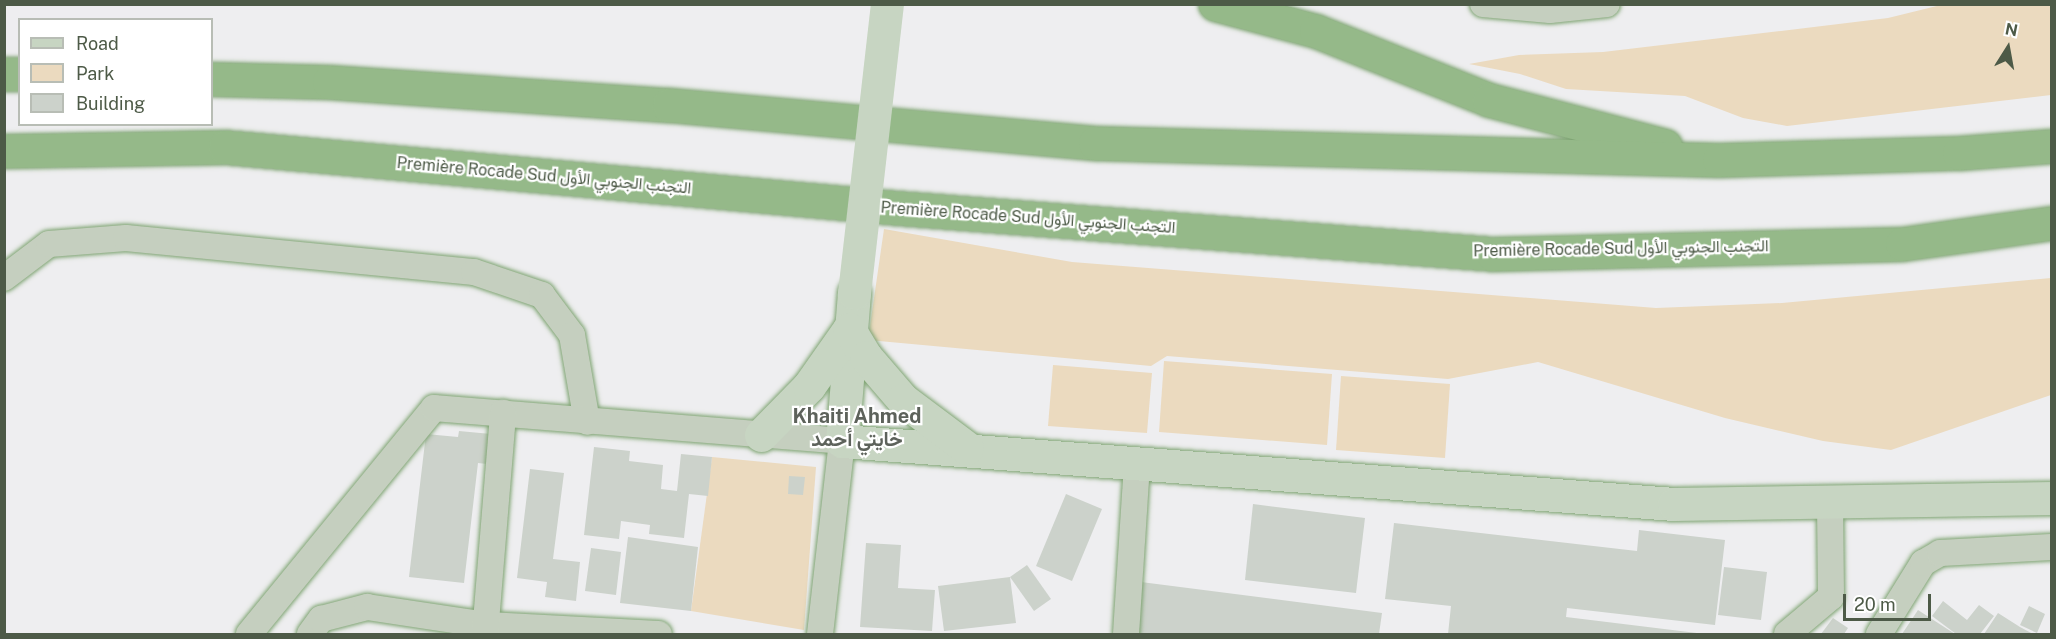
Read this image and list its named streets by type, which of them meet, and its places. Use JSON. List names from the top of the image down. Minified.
{"streets":{"highway":["Première Rocade Sud التجنب الجنوبي الأول"]},"districts":["Khaiti Ahmed خايتي أحمد"],"legend":["Road","Park","Building"],"scale_bar":"20 m","north":"top"}
